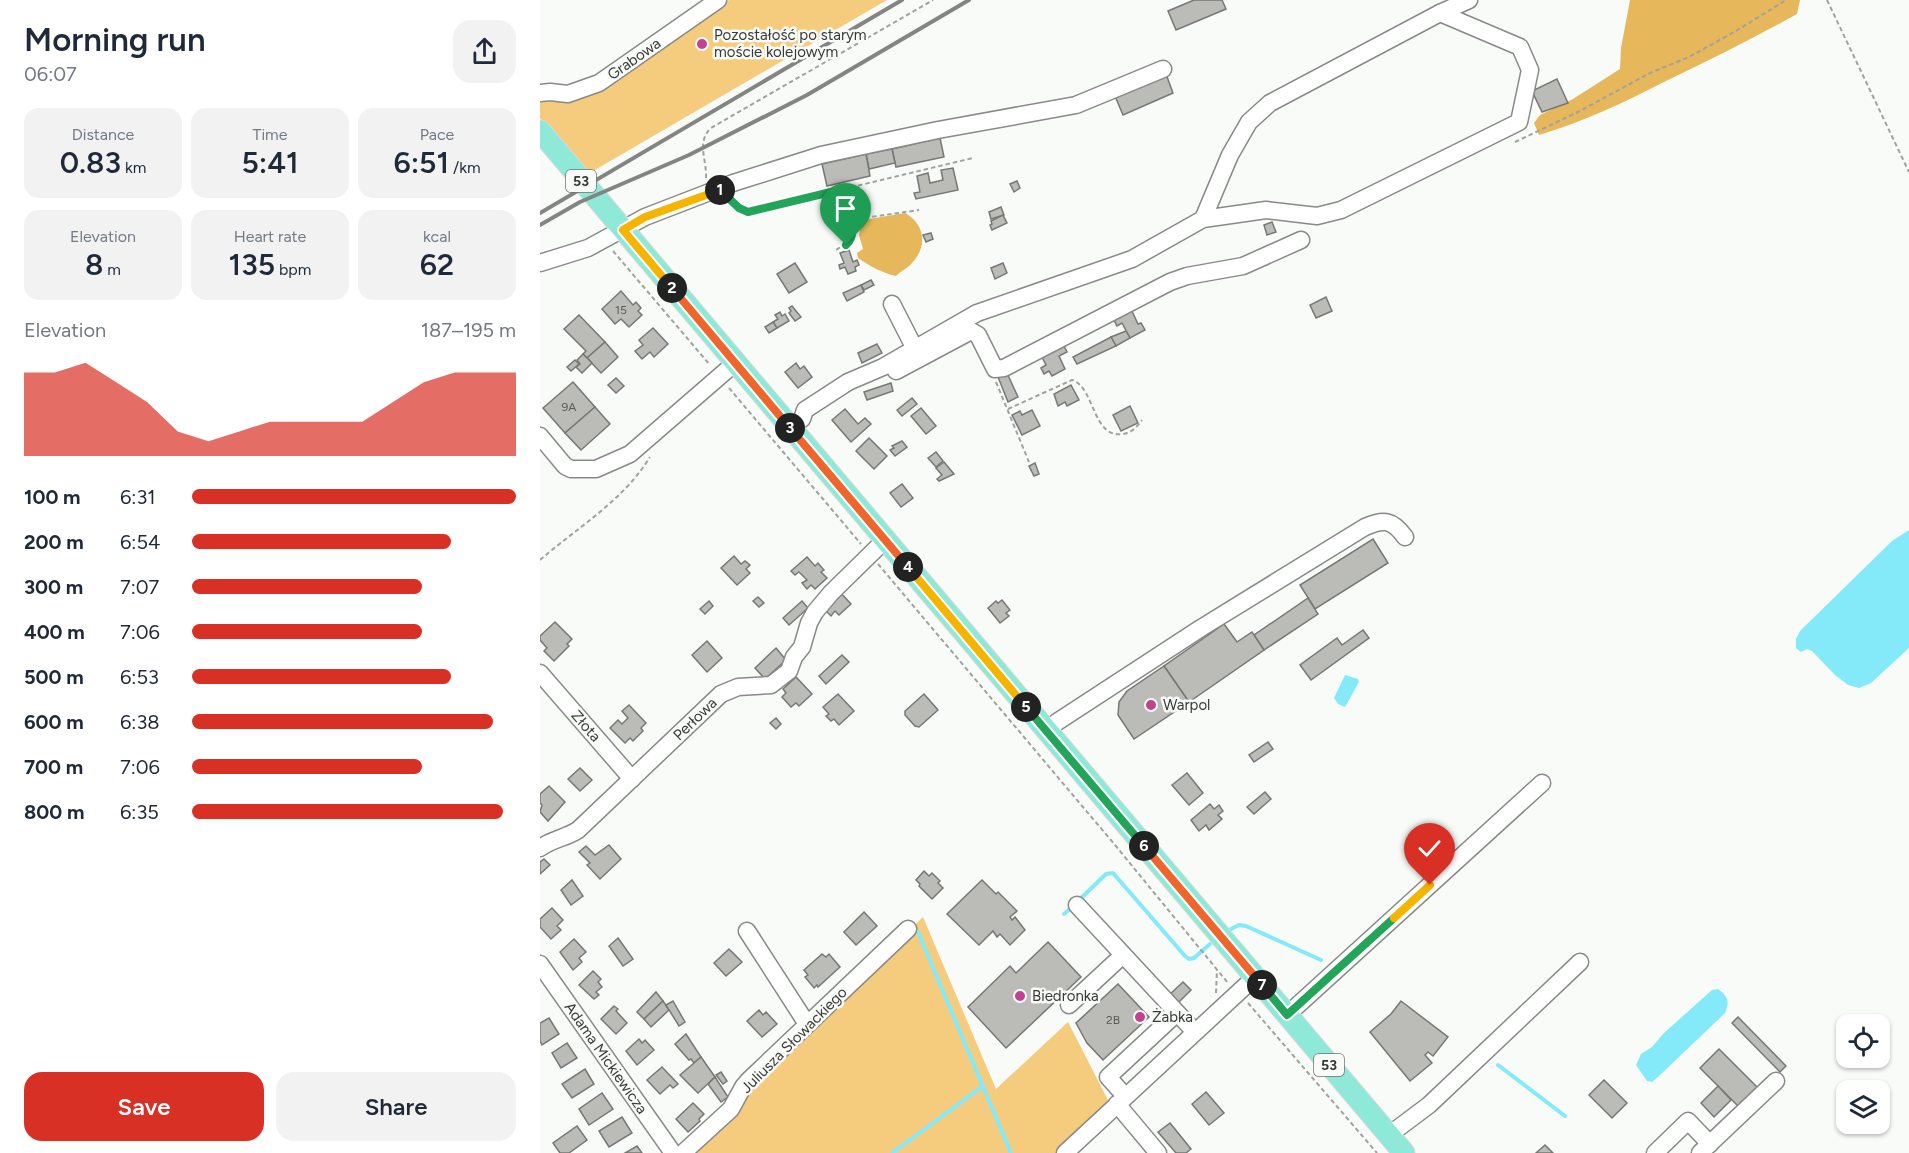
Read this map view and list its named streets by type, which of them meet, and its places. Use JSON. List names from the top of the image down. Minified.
{"streets":{"main road":["53"],"street":["Grabowa","Perłowa","Złota","Juliusza Słowackiego","Adama Mickiewicza"]},"crossings":[["53","Perłowa"],["Perłowa","Złota"]],"places":["Pozostałość po starym moście kolejowym","Warpol","Biedronka","Żabka"],"house_numbers":["15","9A","2B"],"page":{"heading":["Morning run","06:07"],"stats":[["Distance","0.83 km"],["Time","5:41"],["Pace","6:51 /km"],["Elevation","8 m"],["Heart rate","135 bpm"],["kcal","62"]],"pins":["1","2","3","4","5","6","7"],"chart":["Elevation","187–195 m"],"list":[{"name":"100 m","note":"6:31"},{"name":"200 m","note":"6:54"},{"name":"300 m","note":"7:07"},{"name":"400 m","note":"7:06"},{"name":"500 m","note":"6:53"},{"name":"600 m","note":"6:38"},{"name":"700 m","note":"7:06"},{"name":"800 m","note":"6:35"}],"buttons":["Save","Share"]}}
